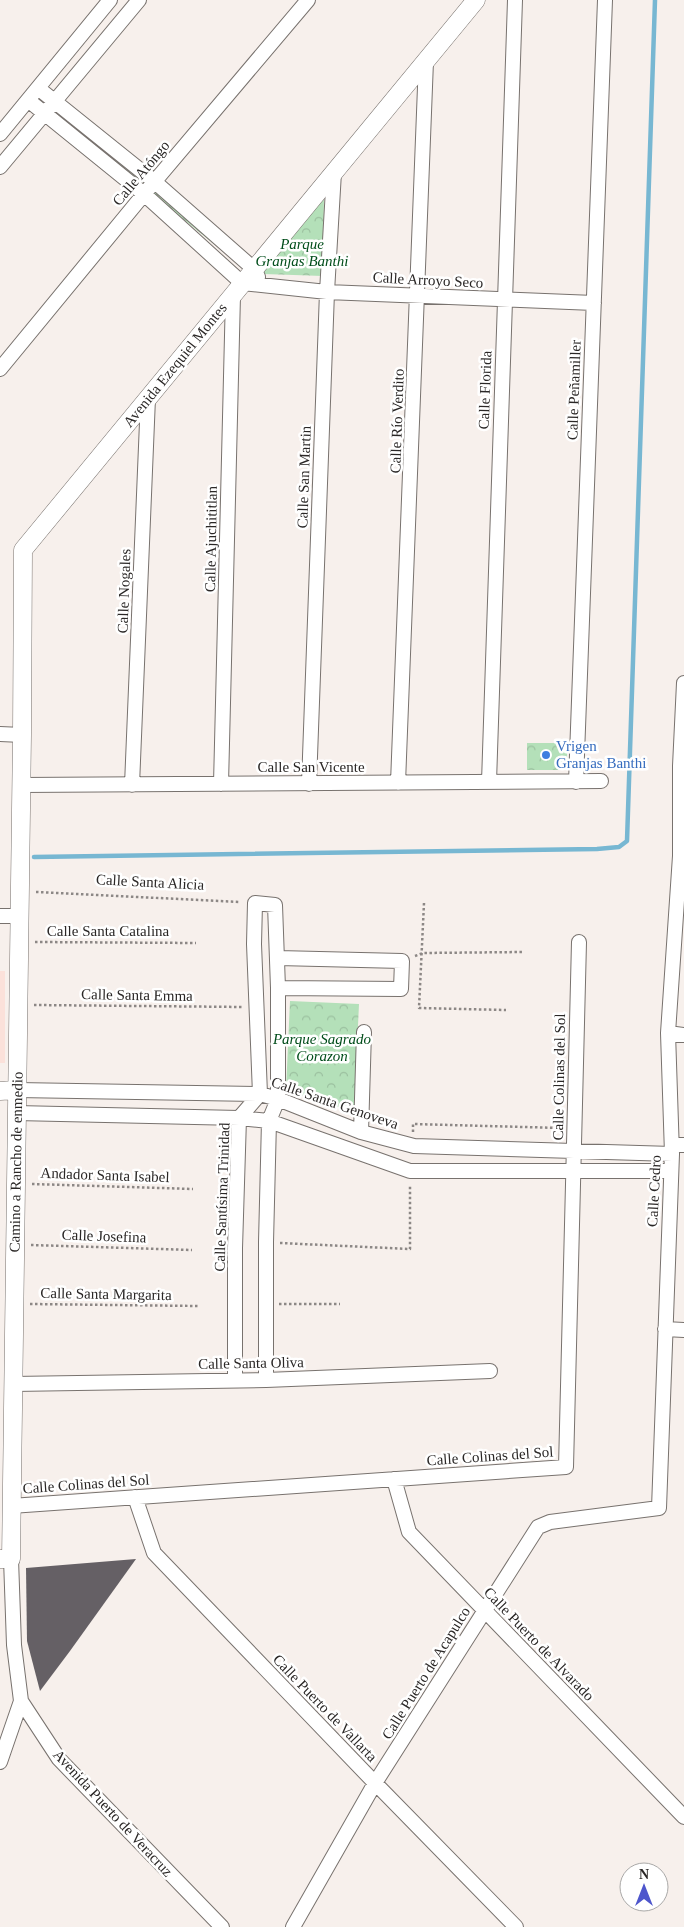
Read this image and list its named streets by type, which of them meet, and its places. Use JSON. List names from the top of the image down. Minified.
{"streets":{"street":["Calle Atóngo","Calle Arroyo Seco","Avenida Ezequiel Montes","Calle Florida","Calle Peñamiller","Calle Río Verdito","Calle San Martin","Calle Ajuchititlan","Calle Nogales","Calle San Vicente","Calle Colinas del Sol","Calle Santa Genoveva","Camino a Rancho de enmedio","Calle Cedro","Calle Santísima Trinidad","Calle Santa Oliva","Calle Puerto de Alvarado","Calle Puerto de Acapulco","Calle Puerto de Vallarta","Avenida Puerto de Veracruz"],"path":["Calle Santa Alicia","Calle Santa Catalina","Calle Santa Emma","Andador Santa Isabel","Calle Josefina","Calle Santa Margarita"]},"crossings":[["Calle Arroyo Seco","Avenida Ezequiel Montes"],["Calle Arroyo Seco","Calle Florida"],["Calle Arroyo Seco","Calle Peñamiller"],["Calle Arroyo Seco","Calle Río Verdito"],["Calle Arroyo Seco","Calle San Martin"],["Calle Arroyo Seco","Calle Ajuchititlan"],["Avenida Ezequiel Montes","Calle Río Verdito"],["Avenida Ezequiel Montes","Calle San Martin"],["Avenida Ezequiel Montes","Calle Ajuchititlan"],["Avenida Ezequiel Montes","Calle Nogales"],["Avenida Ezequiel Montes","Calle San Vicente"],["Avenida Ezequiel Montes","Camino a Rancho de enmedio"],["Calle Florida","Calle San Vicente"],["Calle Peñamiller","Calle San Vicente"],["Calle Río Verdito","Calle San Vicente"],["Calle San Martin","Calle San Vicente"],["Calle Ajuchititlan","Calle San Vicente"],["Calle Nogales","Calle San Vicente"],["Calle San Vicente","Camino a Rancho de enmedio"],["Calle Santa Alicia","Camino a Rancho de enmedio"],["Calle Santa Catalina","Camino a Rancho de enmedio"],["Calle Santa Emma","Camino a Rancho de enmedio"],["Calle Colinas del Sol","Calle Santa Genoveva"],["Calle Colinas del Sol","Camino a Rancho de enmedio"],["Calle Colinas del Sol","Calle Puerto de Alvarado"],["Calle Colinas del Sol","Calle Puerto de Vallarta"],["Calle Santa Genoveva","Camino a Rancho de enmedio"],["Calle Santa Genoveva","Calle Cedro"],["Calle Santa Genoveva","Calle Santísima Trinidad"],["Camino a Rancho de enmedio","Andador Santa Isabel"],["Camino a Rancho de enmedio","Calle Josefina"],["Camino a Rancho de enmedio","Calle Santa Margarita"],["Camino a Rancho de enmedio","Calle Santa Oliva"],["Camino a Rancho de enmedio","Avenida Puerto de Veracruz"],["Calle Cedro","Calle Puerto de Acapulco"],["Calle Santísima Trinidad","Calle Santa Oliva"],["Calle Puerto de Alvarado","Calle Puerto de Acapulco"],["Calle Puerto de Acapulco","Calle Puerto de Vallarta"]],"parks":["Parque Granjas Banthi","Parque Sagrado Corazon"],"places":["Vrigen Granjas Banthi"],"north":"top"}
